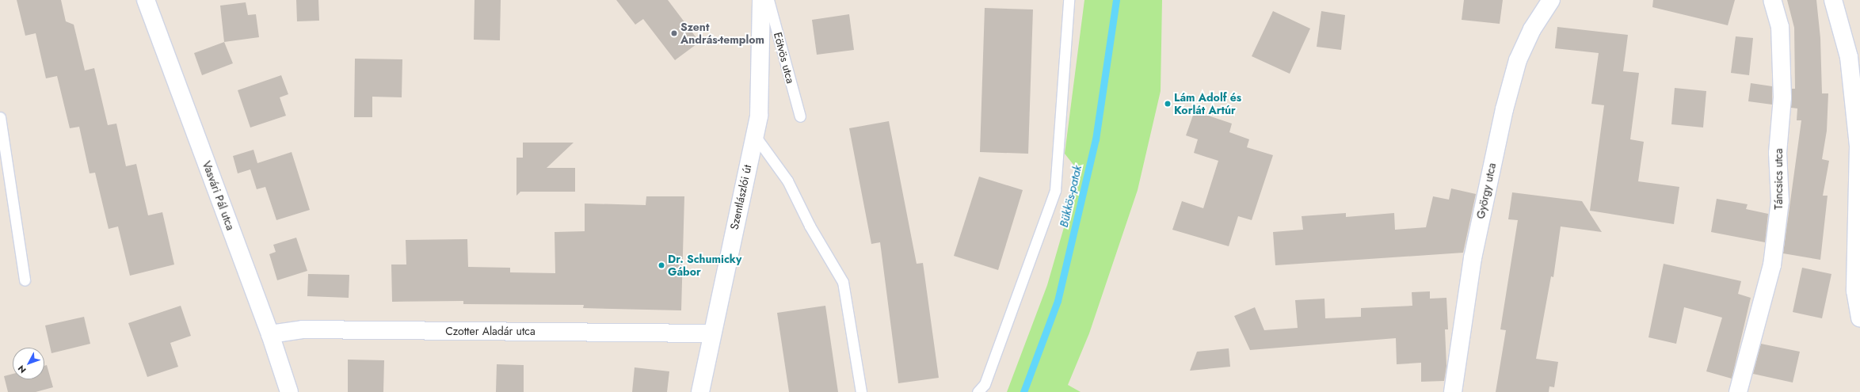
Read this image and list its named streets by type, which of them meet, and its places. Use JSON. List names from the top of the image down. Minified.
{"streets":{"street":["Táncsics utca","György utca","Vasvári Pál utca","Szentlászlói út","Czotter Aladár utca"],"lane":["Eötvös utca"]},"crossings":[["Vasvári Pál utca","Czotter Aladár utca"],["Szentlászlói út","Czotter Aladár utca"]],"water":["Bükkös-patak"],"places":["Szent András-templom","Lám Adolf és Korlát Artúr","Dr. Schumicky Gábor"],"north":"bottom left"}
